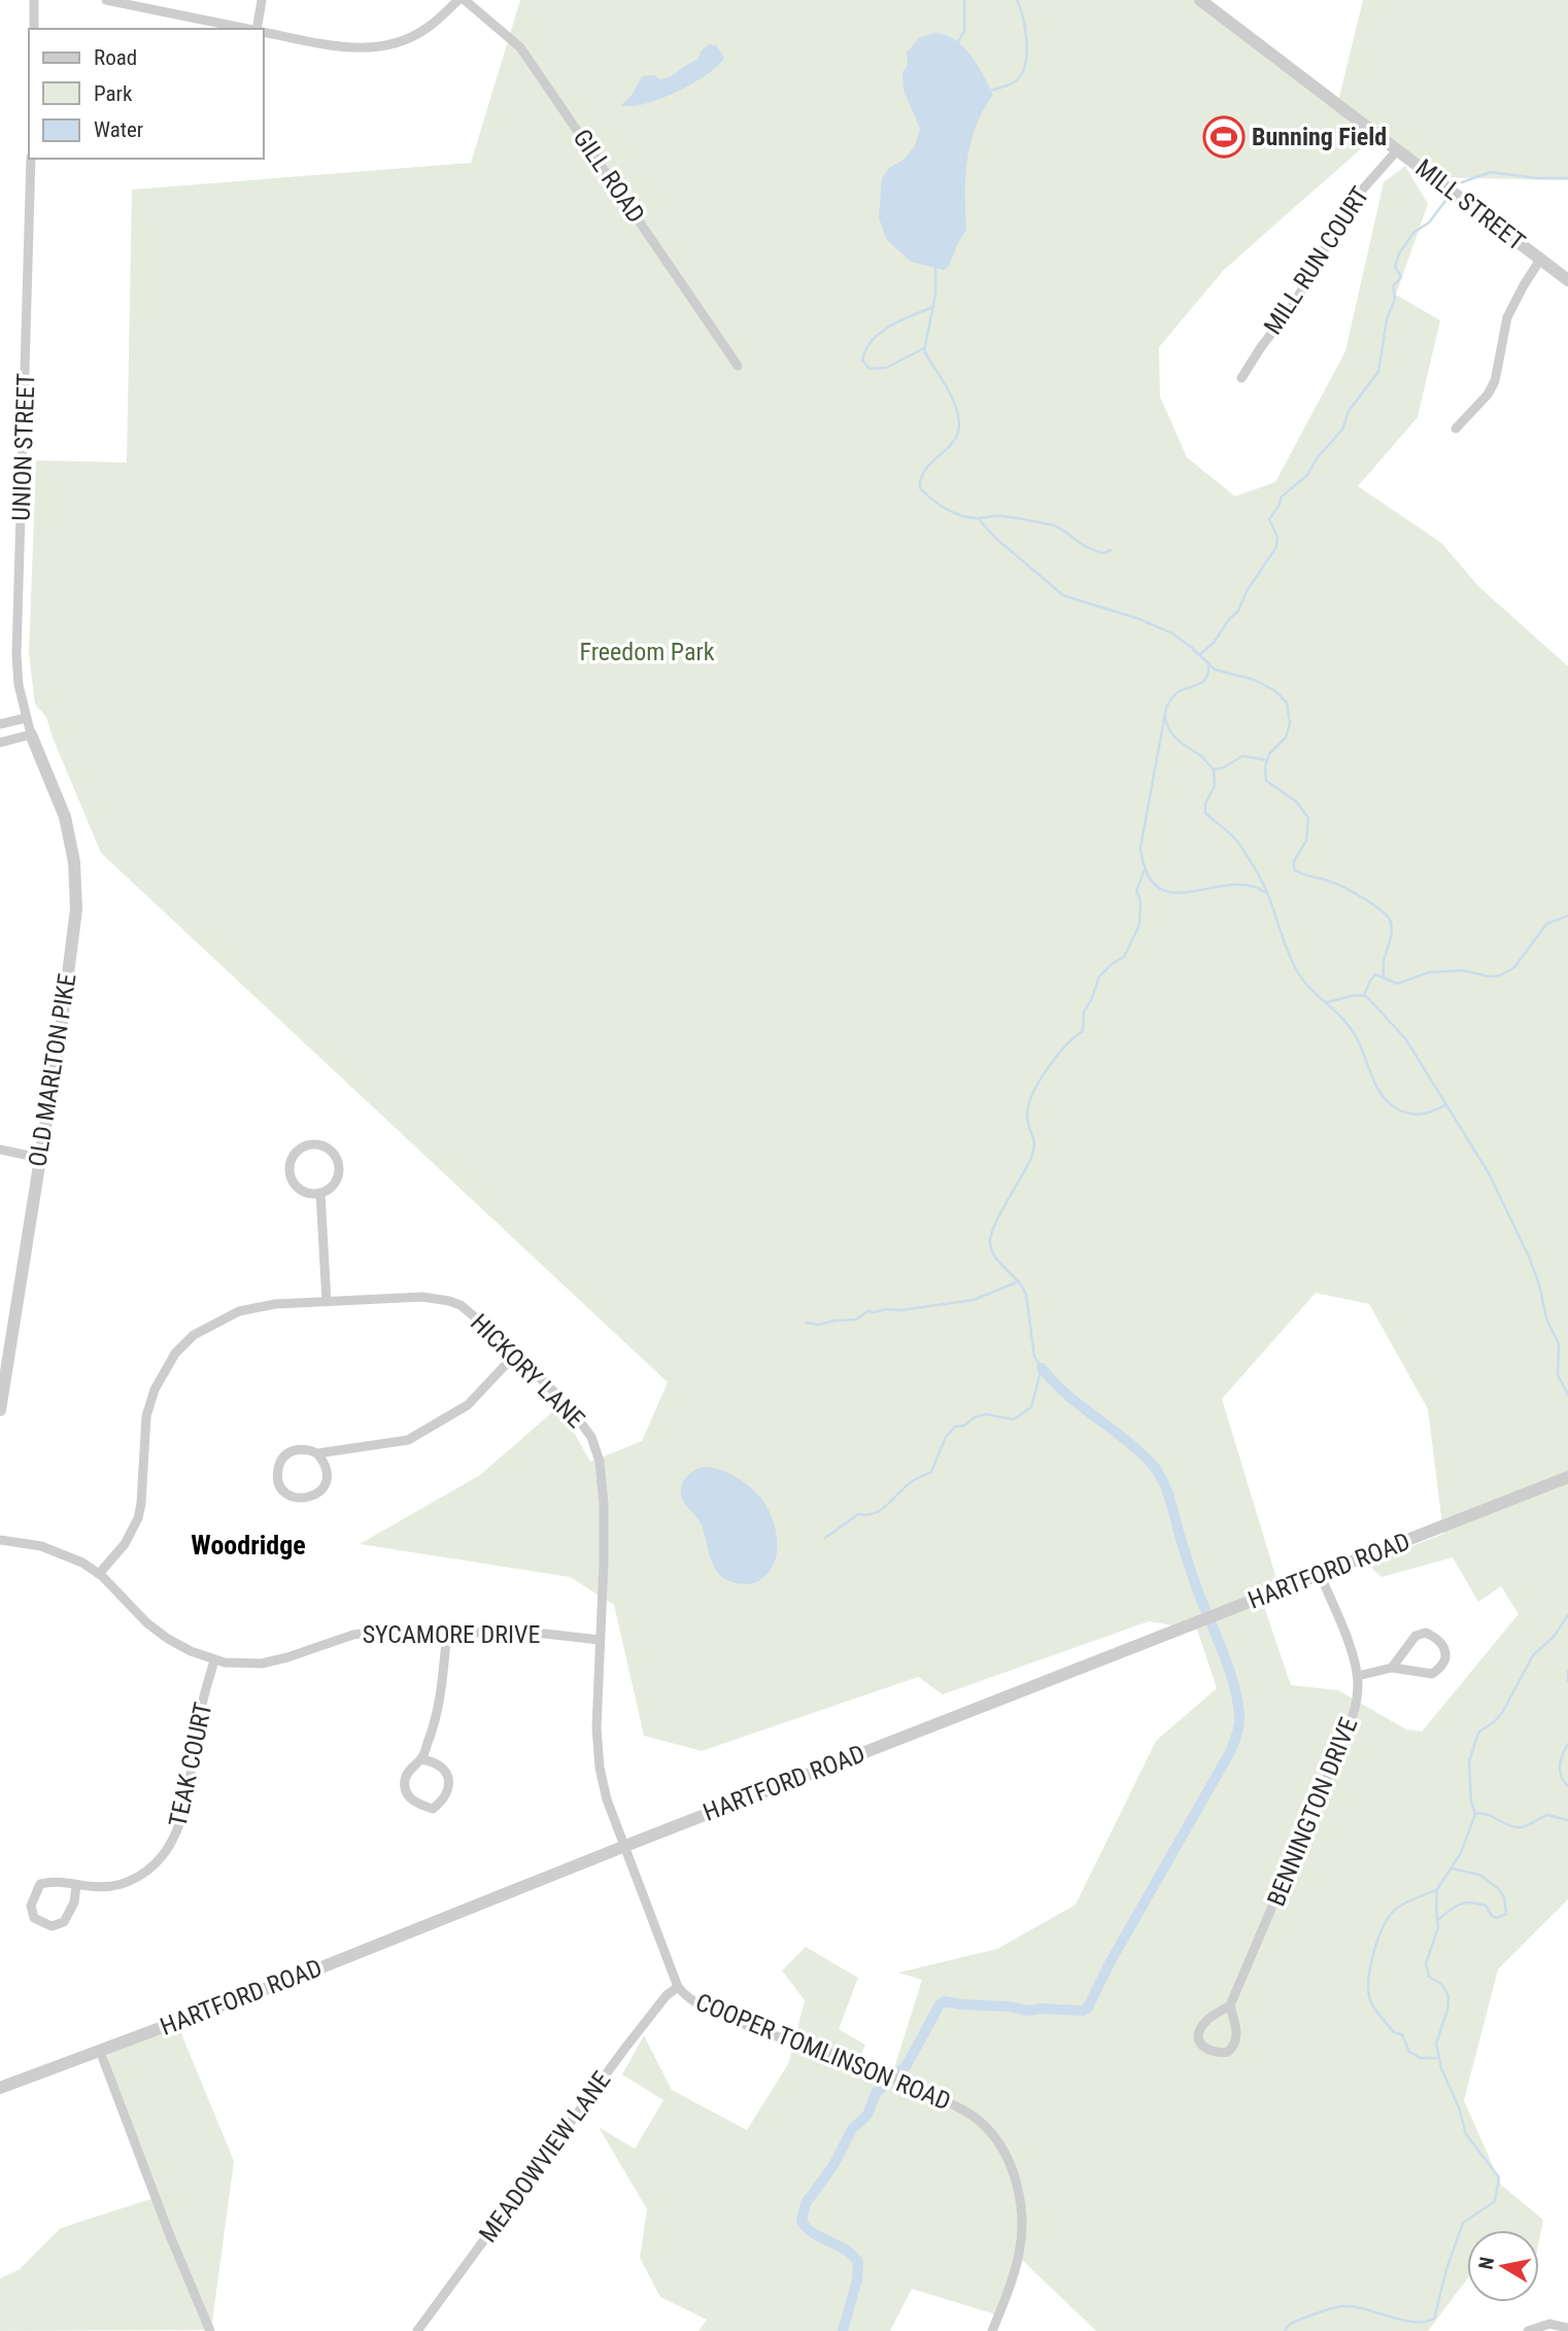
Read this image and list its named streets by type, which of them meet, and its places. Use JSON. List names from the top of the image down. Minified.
{"streets":{"street":["GILL ROAD","MILL STREET","MILL RUN COURT","UNION STREET","OLD MARLTON PIKE","HICKORY LANE","HARTFORD ROAD","SYCAMORE DRIVE","TEAK COURT","BENNINGTON DRIVE","COOPER TOMLINSON ROAD","MEADOWVIEW LANE"]},"crossings":[["MILL STREET","MILL RUN COURT"],["UNION STREET","OLD MARLTON PIKE"],["HICKORY LANE","HARTFORD ROAD"],["HICKORY LANE","SYCAMORE DRIVE"],["HICKORY LANE","COOPER TOMLINSON ROAD"],["HARTFORD ROAD","BENNINGTON DRIVE"],["HARTFORD ROAD","COOPER TOMLINSON ROAD"],["SYCAMORE DRIVE","TEAK COURT"],["COOPER TOMLINSON ROAD","MEADOWVIEW LANE"]],"districts":["Woodridge"],"parks":["Freedom Park"],"places":{"sports":["Bunning Field"]},"legend":["Road","Park","Water"],"north":"left"}
